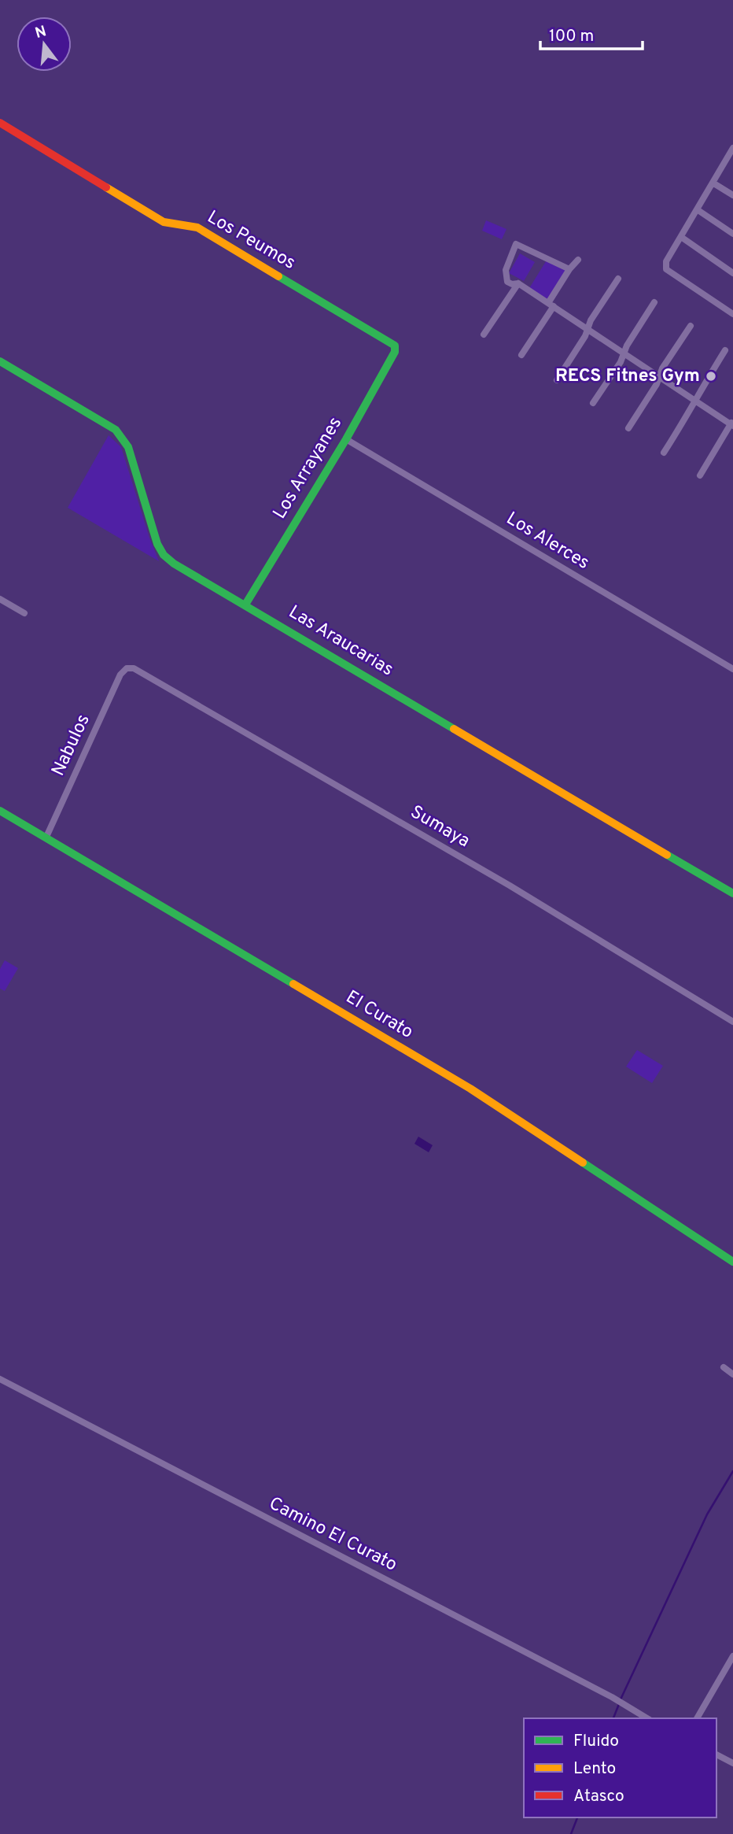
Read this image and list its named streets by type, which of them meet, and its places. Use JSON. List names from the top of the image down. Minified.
{"streets":{"street":["Los Peumos","Los Arrayanes","Los Alerces","Las Araucarias","Nabulos","Sumaya","El Curato","Camino El Curato"]},"crossings":[["Los Peumos","Los Arrayanes"],["Los Arrayanes","Los Alerces"],["Los Arrayanes","Las Araucarias"],["Nabulos","Sumaya"],["Nabulos","El Curato"]],"places":["RECS Fitnes Gym"],"legend":["Fluido","Lento","Atasco"],"scale_bar":"100 m","north":"top"}
